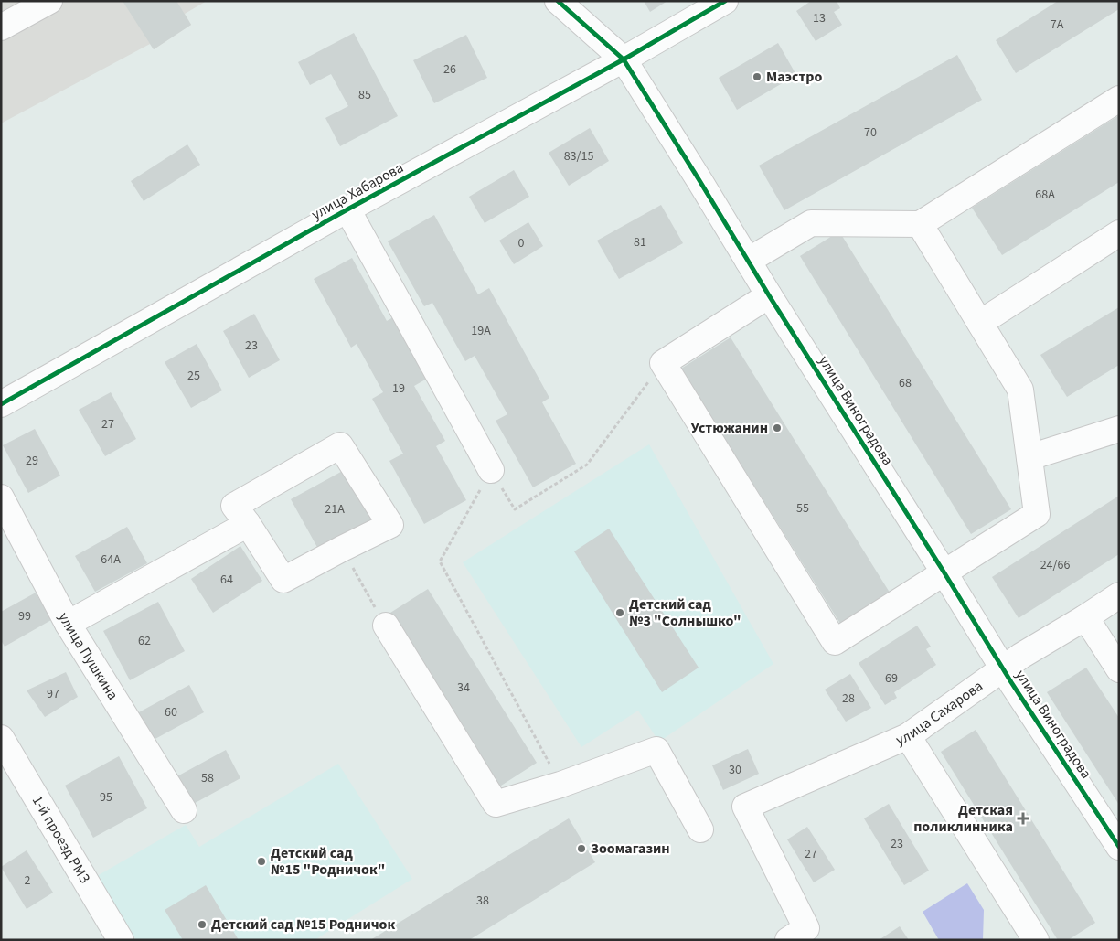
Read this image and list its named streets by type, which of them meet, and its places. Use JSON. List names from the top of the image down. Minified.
{"streets":{"street":["улица Хабарова","улица Виноградова","улица Пушкина","улица Сахарова","1-й проезд РМЗ"]},"crossings":[["улица Хабарова","улица Виноградова"],["улица Виноградова","улица Сахарова"]],"places":{"other":["Маэстро","Устюжанин","Детский сад №3 \"Солнышко\"","Зоомагазин","Детский сад №15 \"Родничок\"","Детский сад №15 Родничок"],"health":["Детская поликлинника"]},"house_numbers":["13","7А","26","85","70","83/15","68А","81","0","19А","23","25","68","19","27","29","55","21А","64А","24/66","64","99","62","69","34","97","28","60","30","58","95","23","27","2","38"]}
